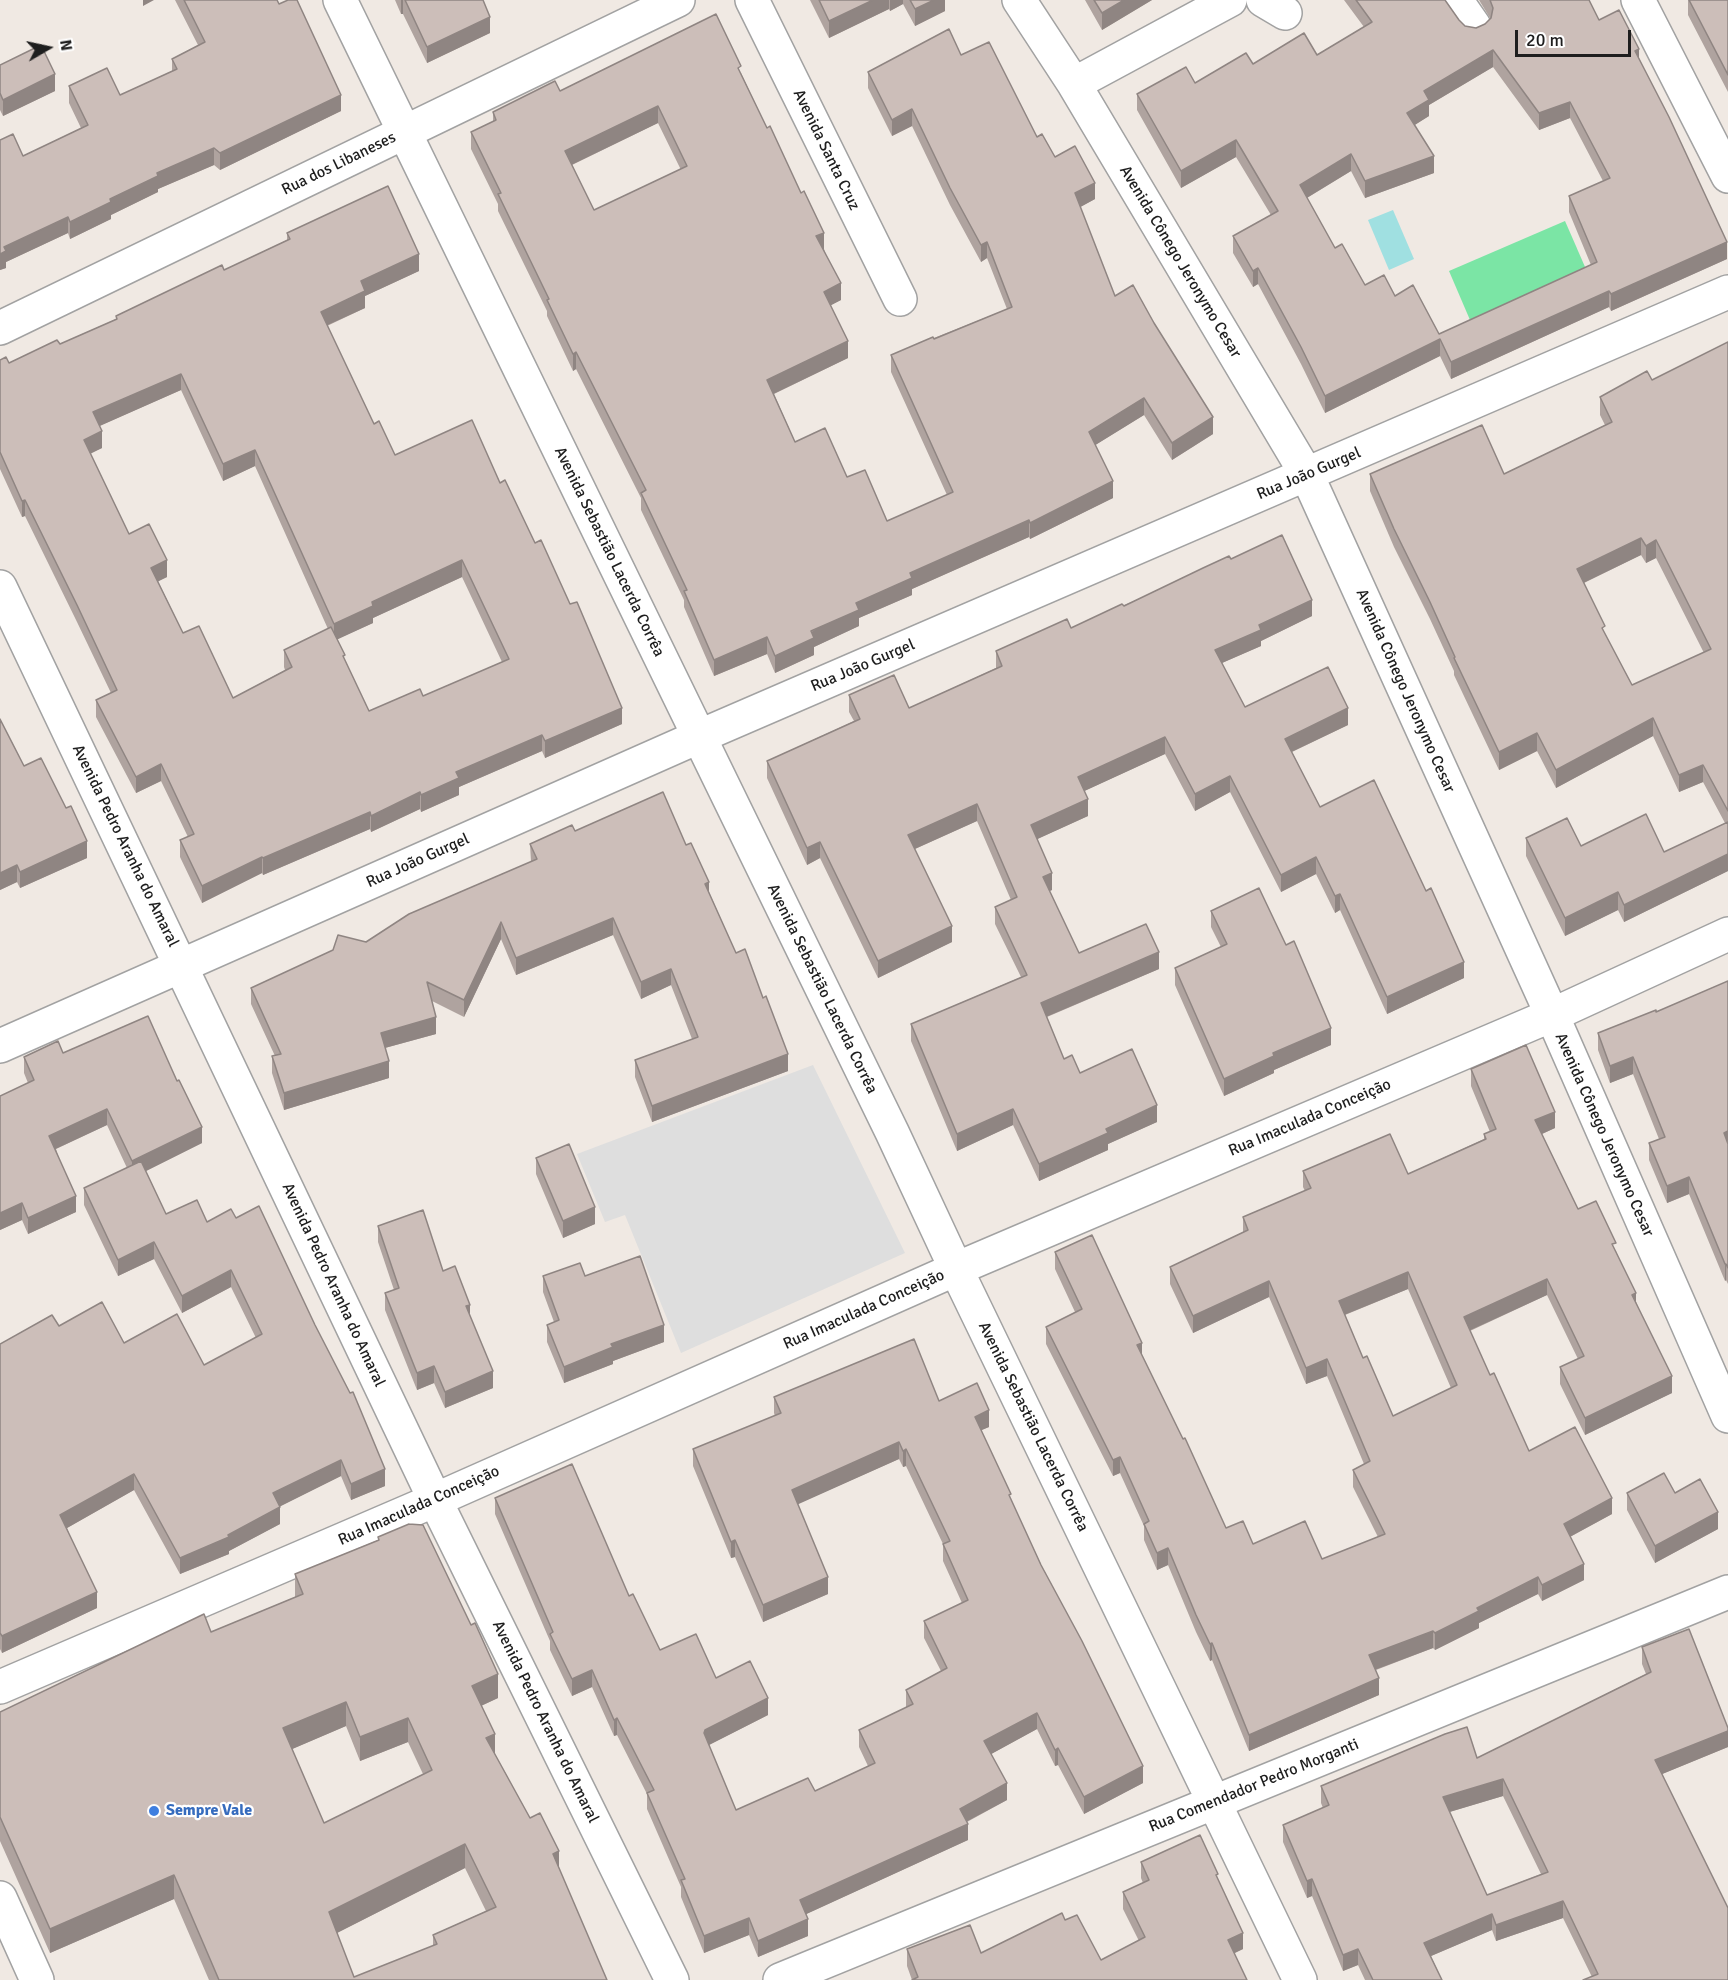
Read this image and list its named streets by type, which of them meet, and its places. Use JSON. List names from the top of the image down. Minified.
{"streets":{"street":["Avenida Santa Cruz","Rua dos Libaneses","Avenida Cônego Jeronymo Cesar","Rua João Gurgel","Avenida Sebastião Lacerda Corrêa","Avenida Pedro Aranha do Amaral","Rua Imaculada Conceição","Rua Comendador Pedro Morganti"]},"crossings":[["Rua dos Libaneses","Avenida Sebastião Lacerda Corrêa"],["Avenida Cônego Jeronymo Cesar","Rua João Gurgel"],["Avenida Cônego Jeronymo Cesar","Rua Imaculada Conceição"],["Rua João Gurgel","Avenida Sebastião Lacerda Corrêa"],["Rua João Gurgel","Avenida Pedro Aranha do Amaral"],["Avenida Sebastião Lacerda Corrêa","Rua Imaculada Conceição"],["Avenida Sebastião Lacerda Corrêa","Rua Comendador Pedro Morganti"],["Avenida Pedro Aranha do Amaral","Rua Imaculada Conceição"]],"places":["Sempre Vale"],"scale_bar":"20 m","north":"right"}
